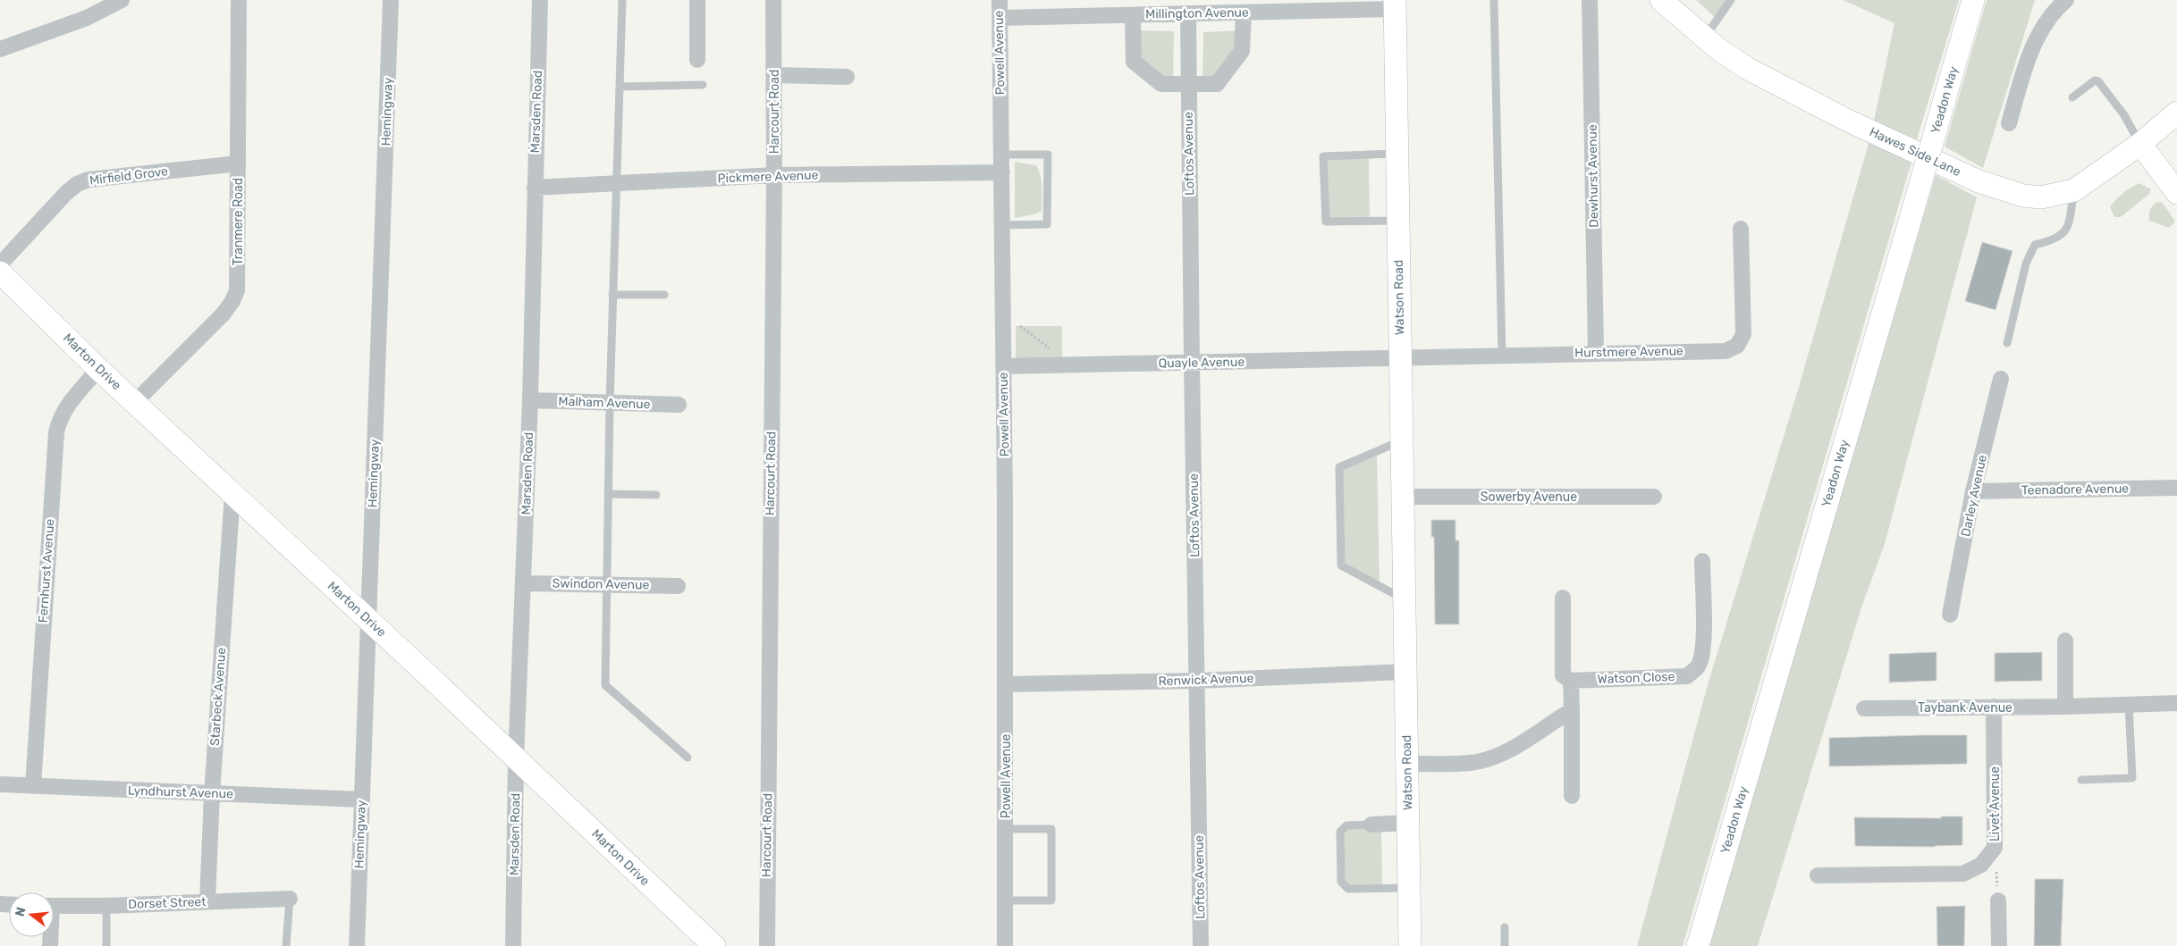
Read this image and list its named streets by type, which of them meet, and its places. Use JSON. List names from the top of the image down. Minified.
{"streets":{"street":["Millington Avenue","Powell Avenue","Yeadon Way","Hemingway","Marsden Road","Harcourt Road","Hawes Side Lane","Loftos Avenue","Mirfield Grove","Dewhurst Avenue","Pickmere Avenue","Tranmere Road","Watson Road","Hurstmere Avenue","Marton Drive","Quayle Avenue","Malham Avenue","Teenadore Avenue","Darley Avenue","Sowerby Avenue","Fernhurst Avenue","Swindon Avenue","Watson Close","Renwick Avenue","Starbeck Avenue","Taybank Avenue","Lyndhurst Avenue","Livet Avenue","Dorset Street"]},"crossings":[["Millington Avenue","Powell Avenue"],["Millington Avenue","Loftos Avenue"],["Millington Avenue","Watson Road"],["Powell Avenue","Pickmere Avenue"],["Powell Avenue","Quayle Avenue"],["Powell Avenue","Renwick Avenue"],["Hemingway","Marton Drive"],["Hemingway","Lyndhurst Avenue"],["Marsden Road","Pickmere Avenue"],["Marsden Road","Marton Drive"],["Marsden Road","Malham Avenue"],["Marsden Road","Swindon Avenue"],["Harcourt Road","Pickmere Avenue"],["Loftos Avenue","Quayle Avenue"],["Loftos Avenue","Renwick Avenue"],["Mirfield Grove","Tranmere Road"],["Dewhurst Avenue","Hurstmere Avenue"],["Tranmere Road","Marton Drive"],["Watson Road","Hurstmere Avenue"],["Watson Road","Quayle Avenue"],["Watson Road","Sowerby Avenue"],["Watson Road","Renwick Avenue"],["Hurstmere Avenue","Quayle Avenue"],["Marton Drive","Fernhurst Avenue"],["Marton Drive","Starbeck Avenue"],["Teenadore Avenue","Darley Avenue"],["Fernhurst Avenue","Lyndhurst Avenue"],["Starbeck Avenue","Lyndhurst Avenue"],["Starbeck Avenue","Dorset Street"],["Taybank Avenue","Livet Avenue"]],"north":"left"}
